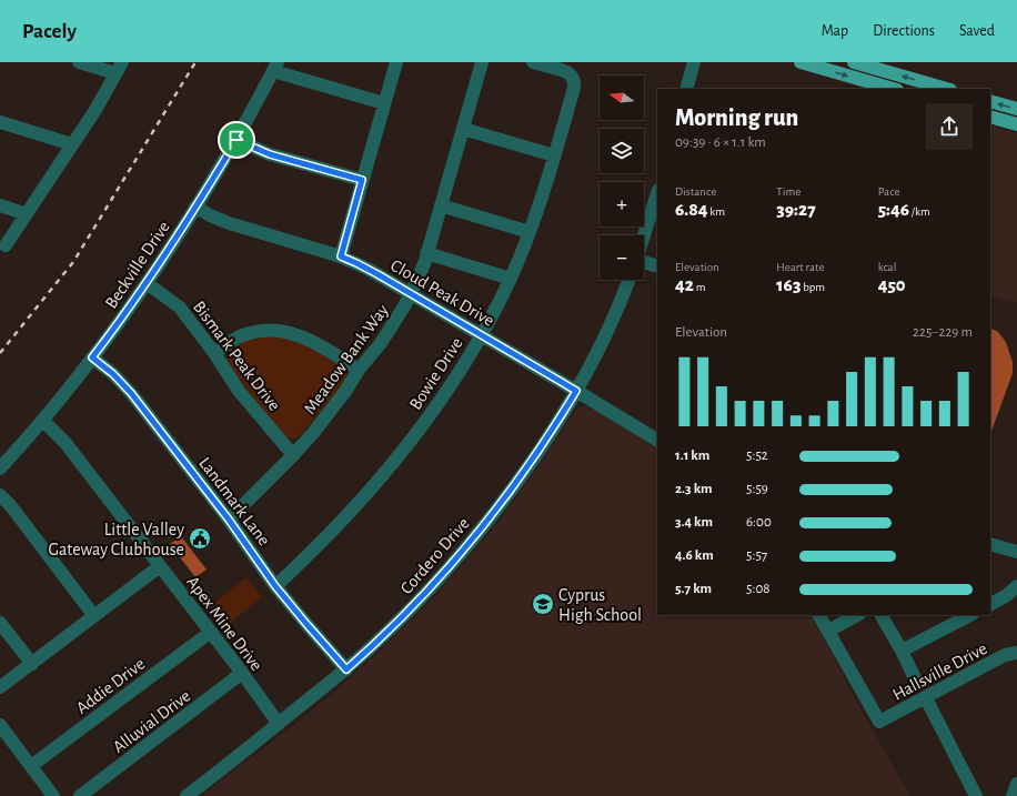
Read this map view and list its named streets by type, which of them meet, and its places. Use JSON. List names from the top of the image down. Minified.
{"streets":{"street":["Beckville Drive","Cloud Peak Drive","Bismark Peak Drive","Meadow Bank Way","Bowie Drive","Landmark Lane","Cordero Drive","Apex Mine Drive","Hallsville Drive","Addie Drive","Alluvial Drive"]},"crossings":[["Beckville Drive","Cloud Peak Drive"],["Beckville Drive","Bismark Peak Drive"],["Beckville Drive","Landmark Lane"],["Beckville Drive","Apex Mine Drive"],["Cloud Peak Drive","Meadow Bank Way"],["Cloud Peak Drive","Bowie Drive"],["Cloud Peak Drive","Cordero Drive"],["Bismark Peak Drive","Meadow Bank Way"],["Meadow Bank Way","Landmark Lane"],["Bowie Drive","Landmark Lane"],["Landmark Lane","Cordero Drive"],["Cordero Drive","Apex Mine Drive"],["Apex Mine Drive","Addie Drive"],["Apex Mine Drive","Alluvial Drive"]],"places":{"public building":["Little Valley Gateway Clubhouse"],"school or university":["Cyprus High School"]},"north":"left","page":{"header":"Pacely","nav":["Map","Directions","Saved"],"map_buttons":["+","−"],"heading":["Morning run","09:39 · 6 × 1.1 km"],"stats":[["Distance","6.84 km"],["Time","39:27"],["Pace","5:46 /km"],["Elevation","42 m"],["Heart rate","163 bpm"],["kcal","450"]],"chart":["Elevation","225–229 m"],"list":[{"name":"1.1 km","note":"5:52"},{"name":"2.3 km","note":"5:59"},{"name":"3.4 km","note":"6:00"},{"name":"4.6 km","note":"5:57"},{"name":"5.7 km","note":"5:08"}]}}
